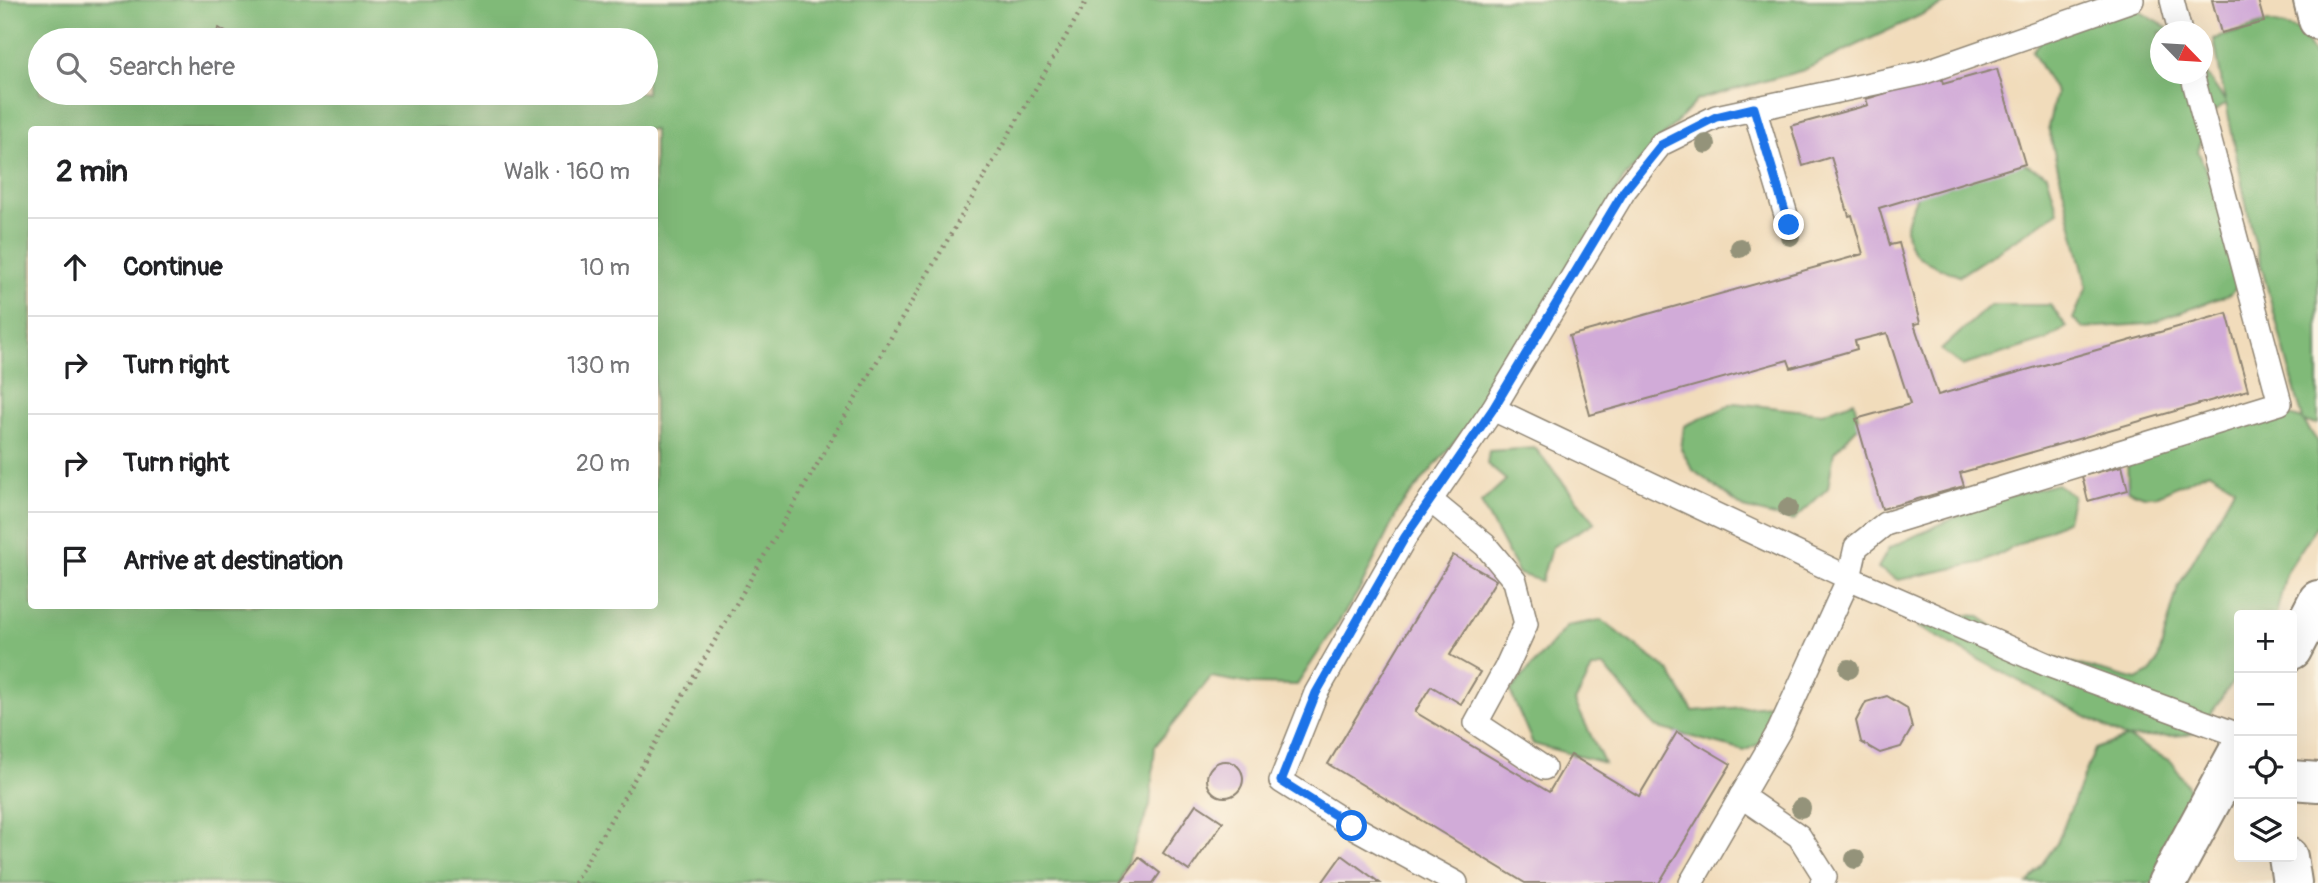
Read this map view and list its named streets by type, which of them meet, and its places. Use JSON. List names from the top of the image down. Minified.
{"north":"bottom right","page":{"search":"Search here","heading":["2 min","Walk · 160 m"],"list":[["Continue","10 m"],["Turn right","130 m"],["Turn right","20 m"],"Arrive at destination"],"map_buttons":["+","−"]}}
